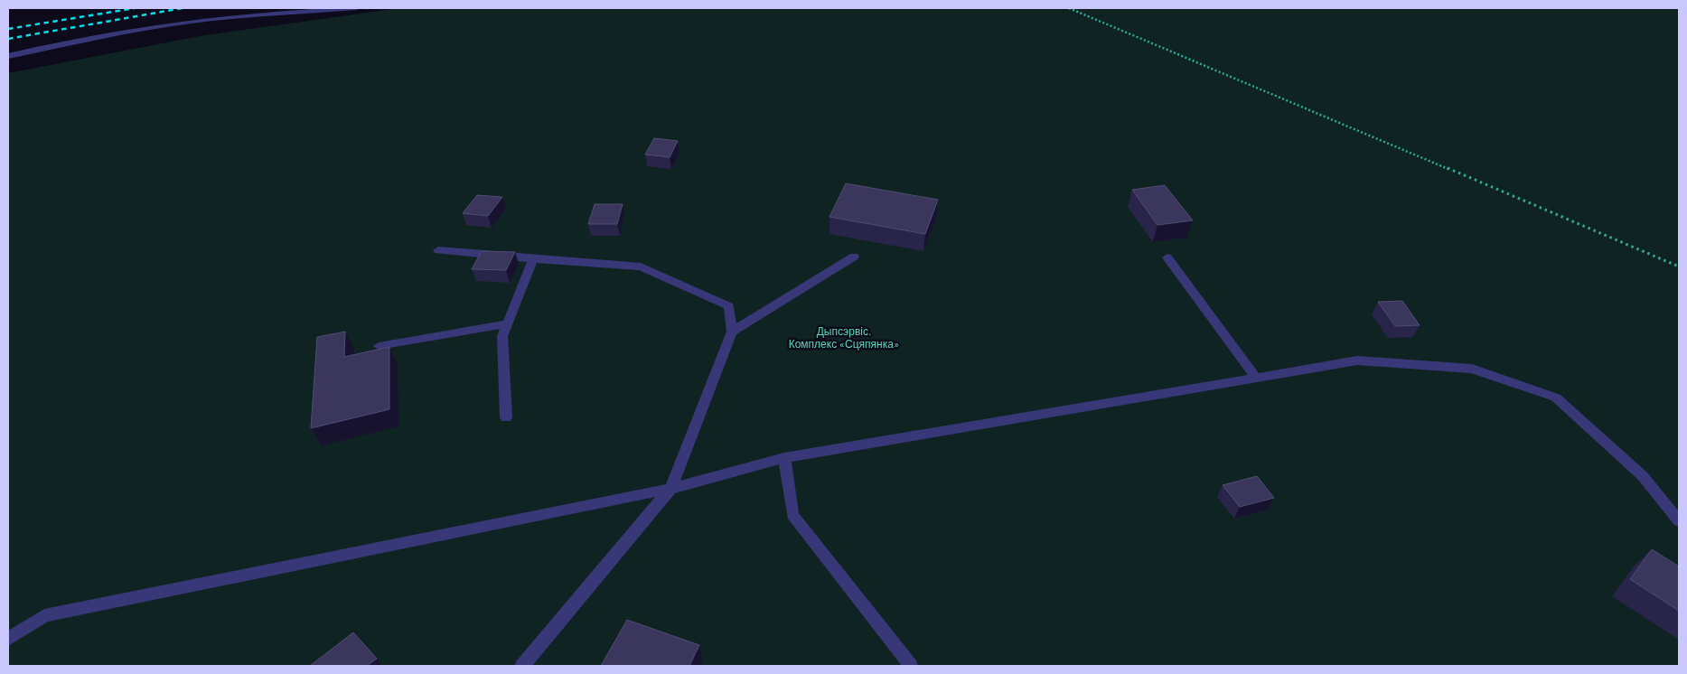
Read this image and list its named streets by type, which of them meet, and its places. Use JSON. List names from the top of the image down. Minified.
{"parks":["Дыпсэрвіс. Комплекс «Сцяпянка»"]}
